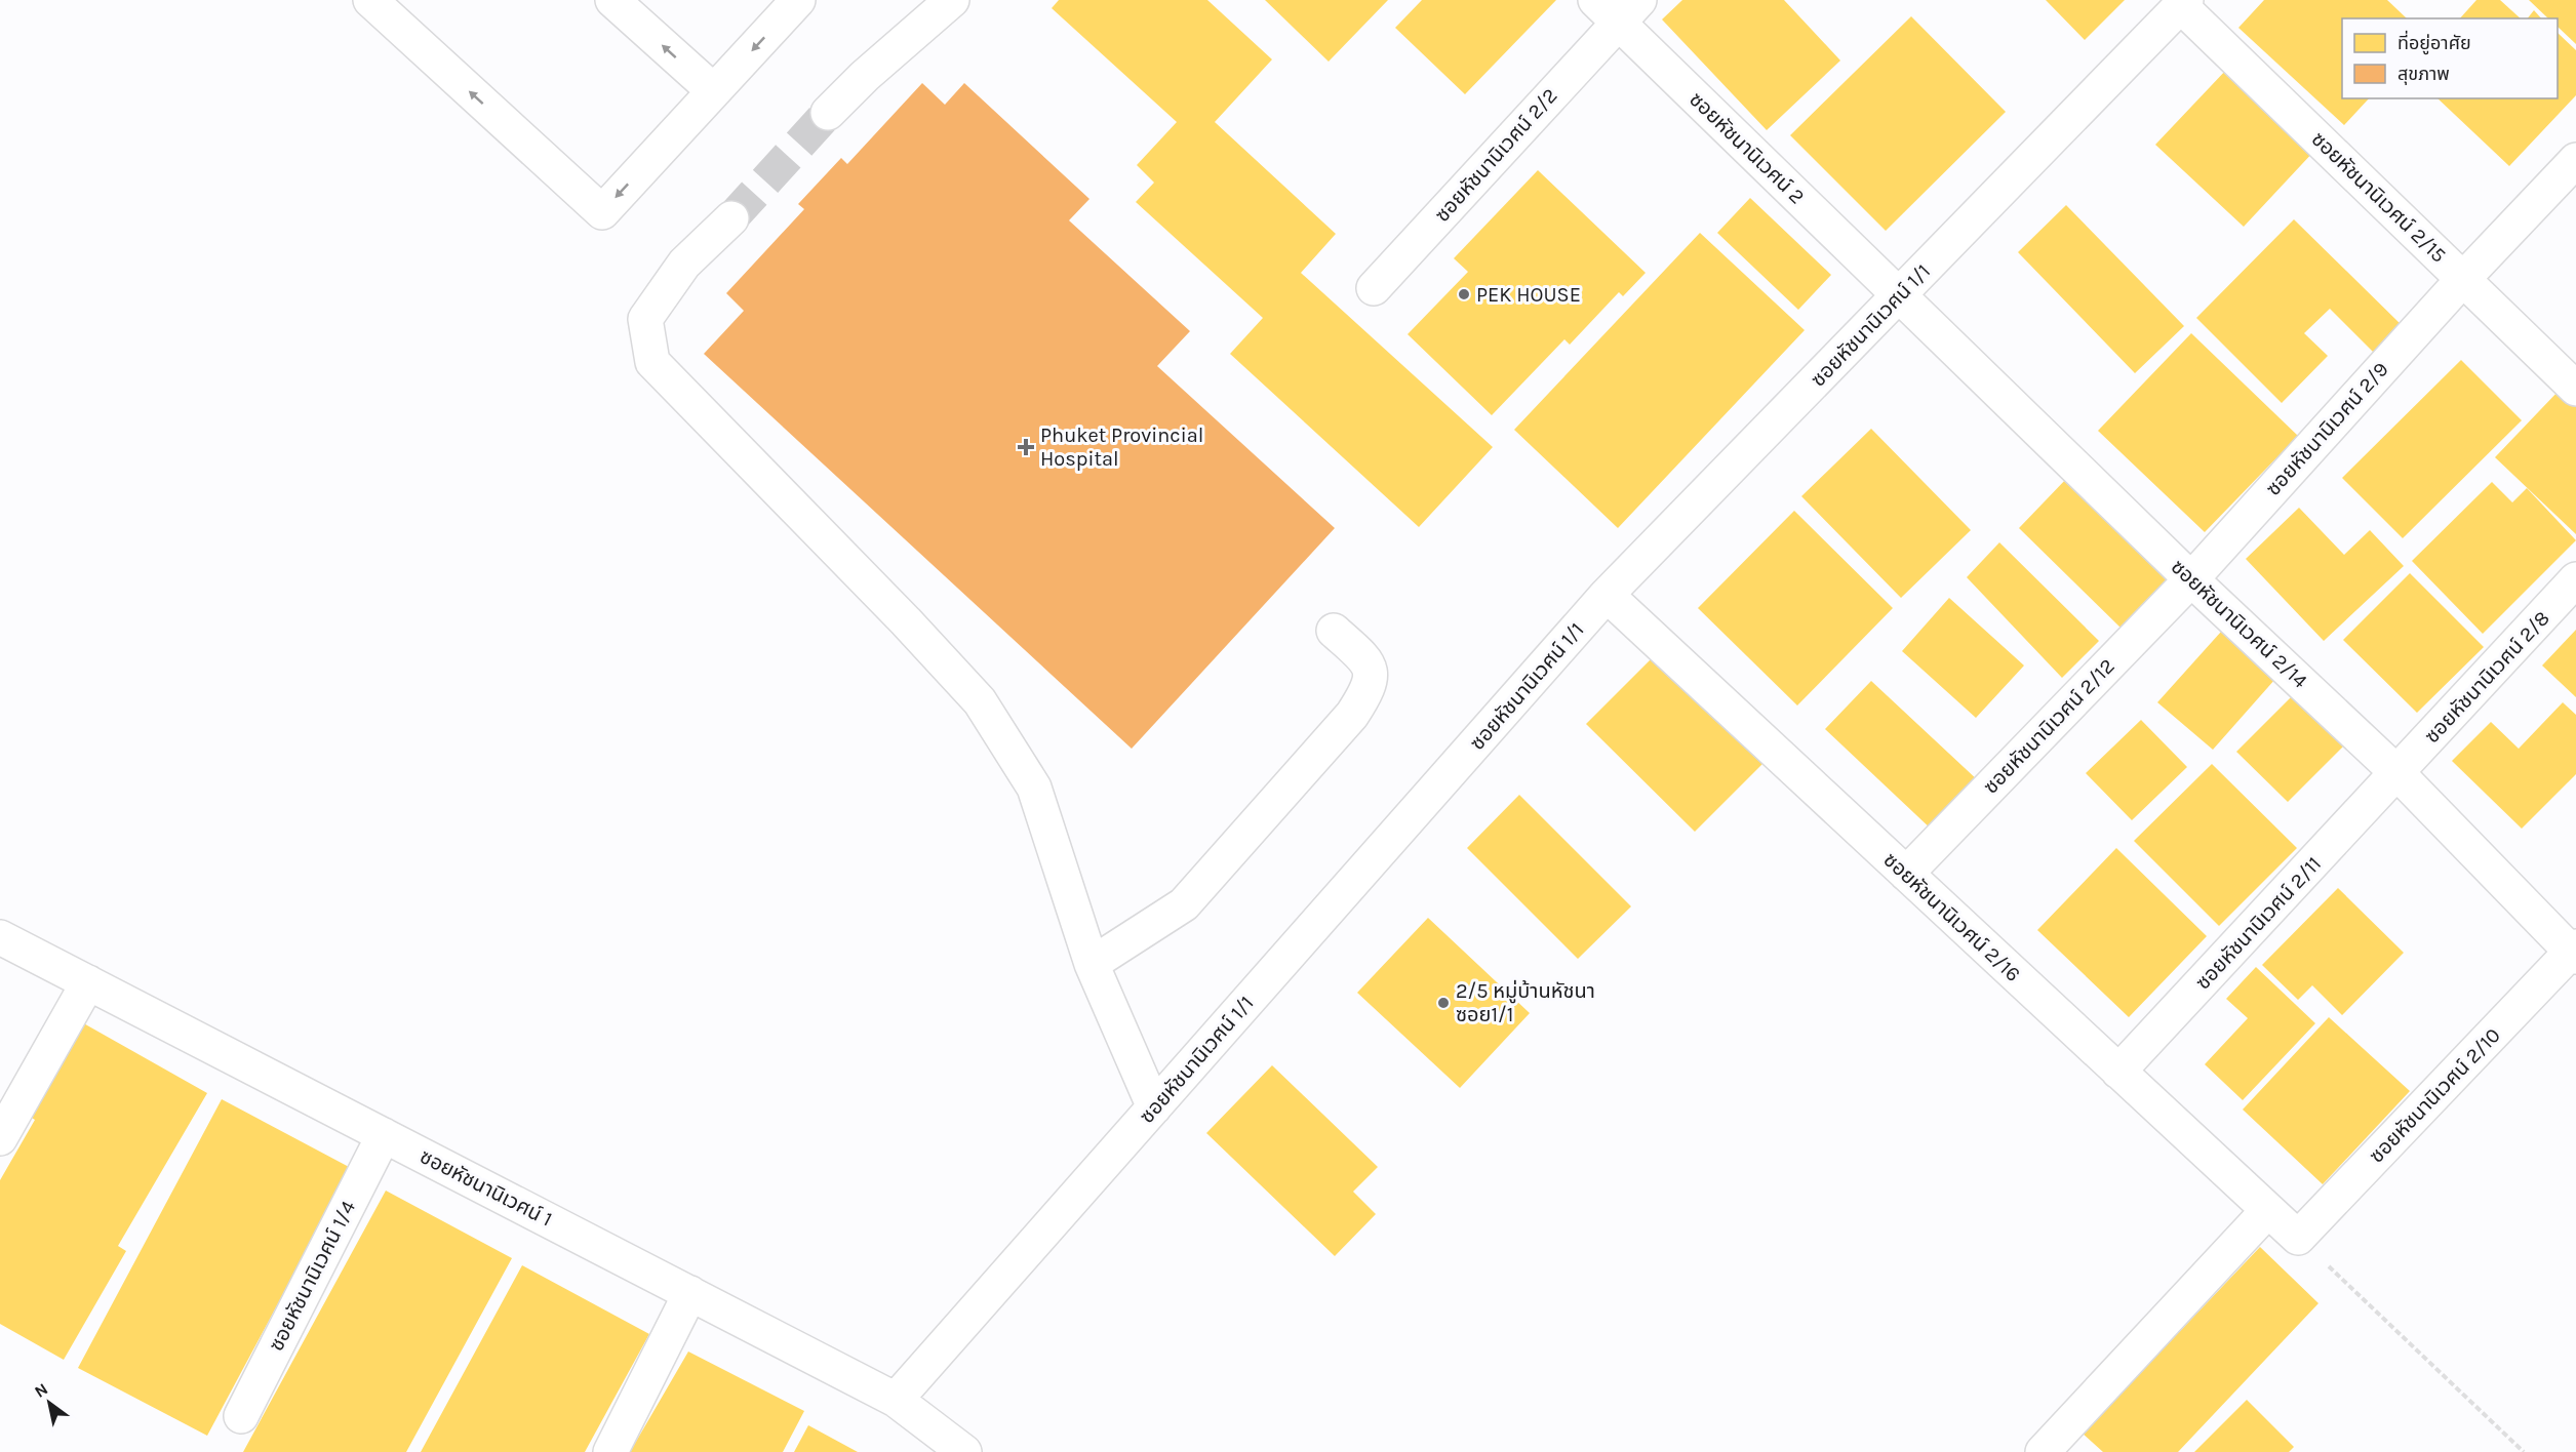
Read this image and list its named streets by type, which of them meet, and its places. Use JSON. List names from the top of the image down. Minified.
{"streets":{"street":["ซอยหัชนานิเวศน์ 2","ซอยหัชนานิเวศน์ 2/2","ซอยหัชนานิเวศน์ 2/15","ซอยหัชนานิเวศน์ 1/1","ซอยหัชนานิเวศน์ 2/9","ซอยหัชนานิเวศน์ 2/14","ซอยหัชนานิเวศน์ 2/8","ซอยหัชนานิเวศน์ 2/12","ซอยหัชนานิเวศน์ 2/16","ซอยหัชนานิเวศน์ 2/11","ซอยหัชนานิเวศน์ 2/10","ซอยหัชนานิเวศน์ 1","ซอยหัชนานิเวศน์ 1/4"]},"crossings":[["ซอยหัชนานิเวศน์ 2","ซอยหัชนานิเวศน์ 2/2"],["ซอยหัชนานิเวศน์ 2","ซอยหัชนานิเวศน์ 1/1"],["ซอยหัชนานิเวศน์ 2","ซอยหัชนานิเวศน์ 2/14"],["ซอยหัชนานิเวศน์ 2/15","ซอยหัชนานิเวศน์ 1/1"],["ซอยหัชนานิเวศน์ 2/15","ซอยหัชนานิเวศน์ 2/9"],["ซอยหัชนานิเวศน์ 1/1","ซอยหัชนานิเวศน์ 2/14"],["ซอยหัชนานิเวศน์ 1/1","ซอยหัชนานิเวศน์ 2/16"],["ซอยหัชนานิเวศน์ 1/1","ซอยหัชนานิเวศน์ 1"],["ซอยหัชนานิเวศน์ 2/9","ซอยหัชนานิเวศน์ 2/14"],["ซอยหัชนานิเวศน์ 2/9","ซอยหัชนานิเวศน์ 2/12"],["ซอยหัชนานิเวศน์ 2/14","ซอยหัชนานิเวศน์ 2/8"],["ซอยหัชนานิเวศน์ 2/14","ซอยหัชนานิเวศน์ 2/12"],["ซอยหัชนานิเวศน์ 2/14","ซอยหัชนานิเวศน์ 2/11"],["ซอยหัชนานิเวศน์ 2/14","ซอยหัชนานิเวศน์ 2/10"],["ซอยหัชนานิเวศน์ 2/8","ซอยหัชนานิเวศน์ 2/11"],["ซอยหัชนานิเวศน์ 2/12","ซอยหัชนานิเวศน์ 2/16"],["ซอยหัชนานิเวศน์ 2/16","ซอยหัชนานิเวศน์ 2/11"],["ซอยหัชนานิเวศน์ 2/16","ซอยหัชนานิเวศน์ 2/10"],["ซอยหัชนานิเวศน์ 1","ซอยหัชนานิเวศน์ 1/4"]],"places":{"other":["PEK HOUSE","2/5 หมู่บ้านหัชนา ซอย1/1"],"health":["Phuket Provincial Hospital"]},"legend":["ที่อยู่อาศัย","สุขภาพ"],"north":"top left"}
